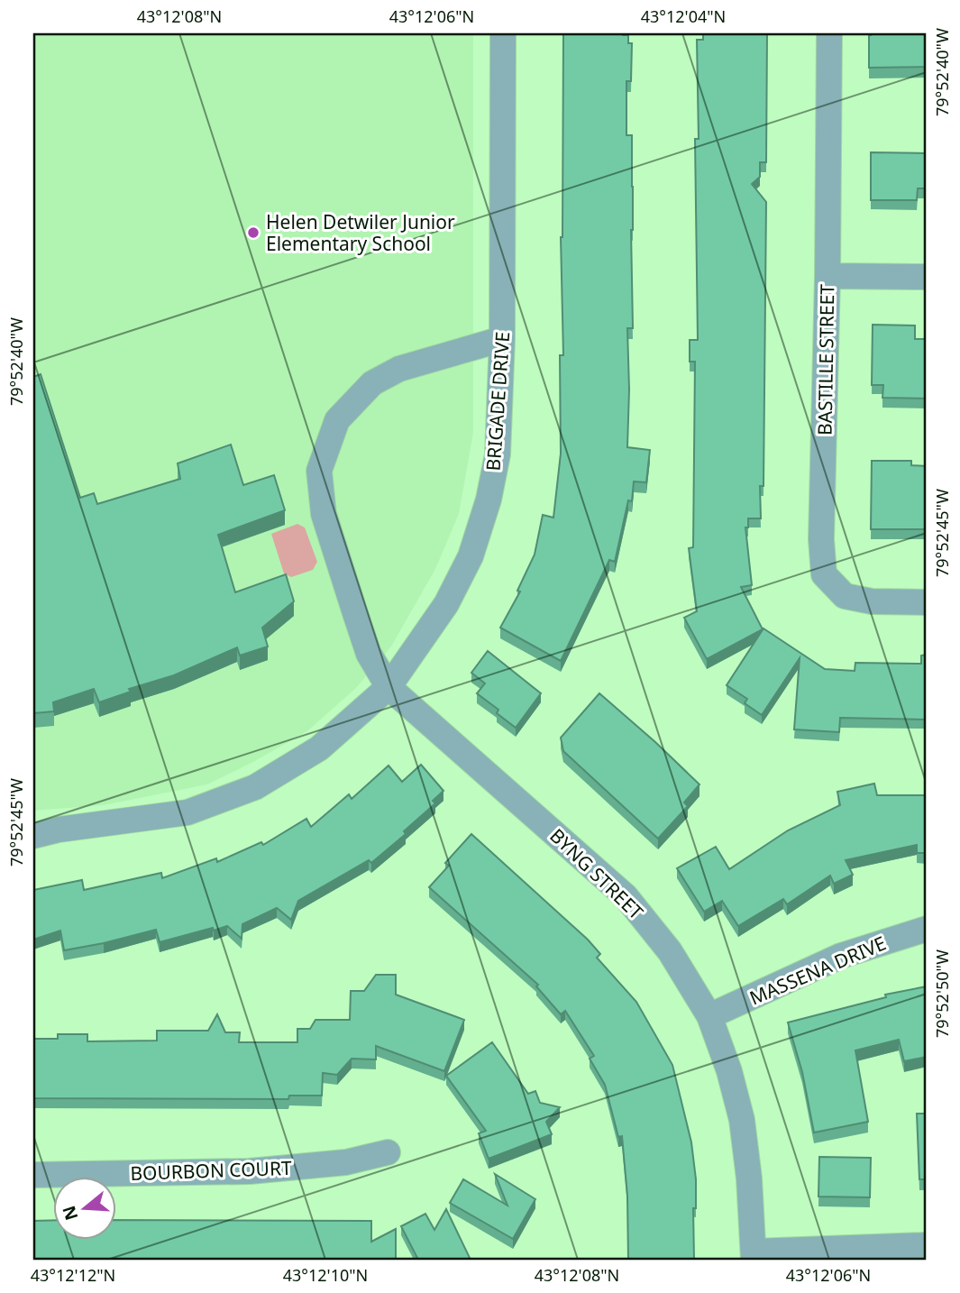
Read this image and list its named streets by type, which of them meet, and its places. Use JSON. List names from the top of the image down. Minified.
{"streets":{"street":["BASTILLE STREET","BRIGADE DRIVE","BYNG STREET","MASSENA DRIVE","BOURBON COURT"]},"crossings":[["BRIGADE DRIVE","BYNG STREET"],["BYNG STREET","MASSENA DRIVE"]],"places":["Helen Detwiler Junior Elementary School"],"north":"left","coordinates":["43°12'08\"N","43°12'06\"N","43°12'04\"N","79°52'40\"W","79°52'45\"W","79°52'50\"W","43°12'12\"N","43°12'10\"N"]}
